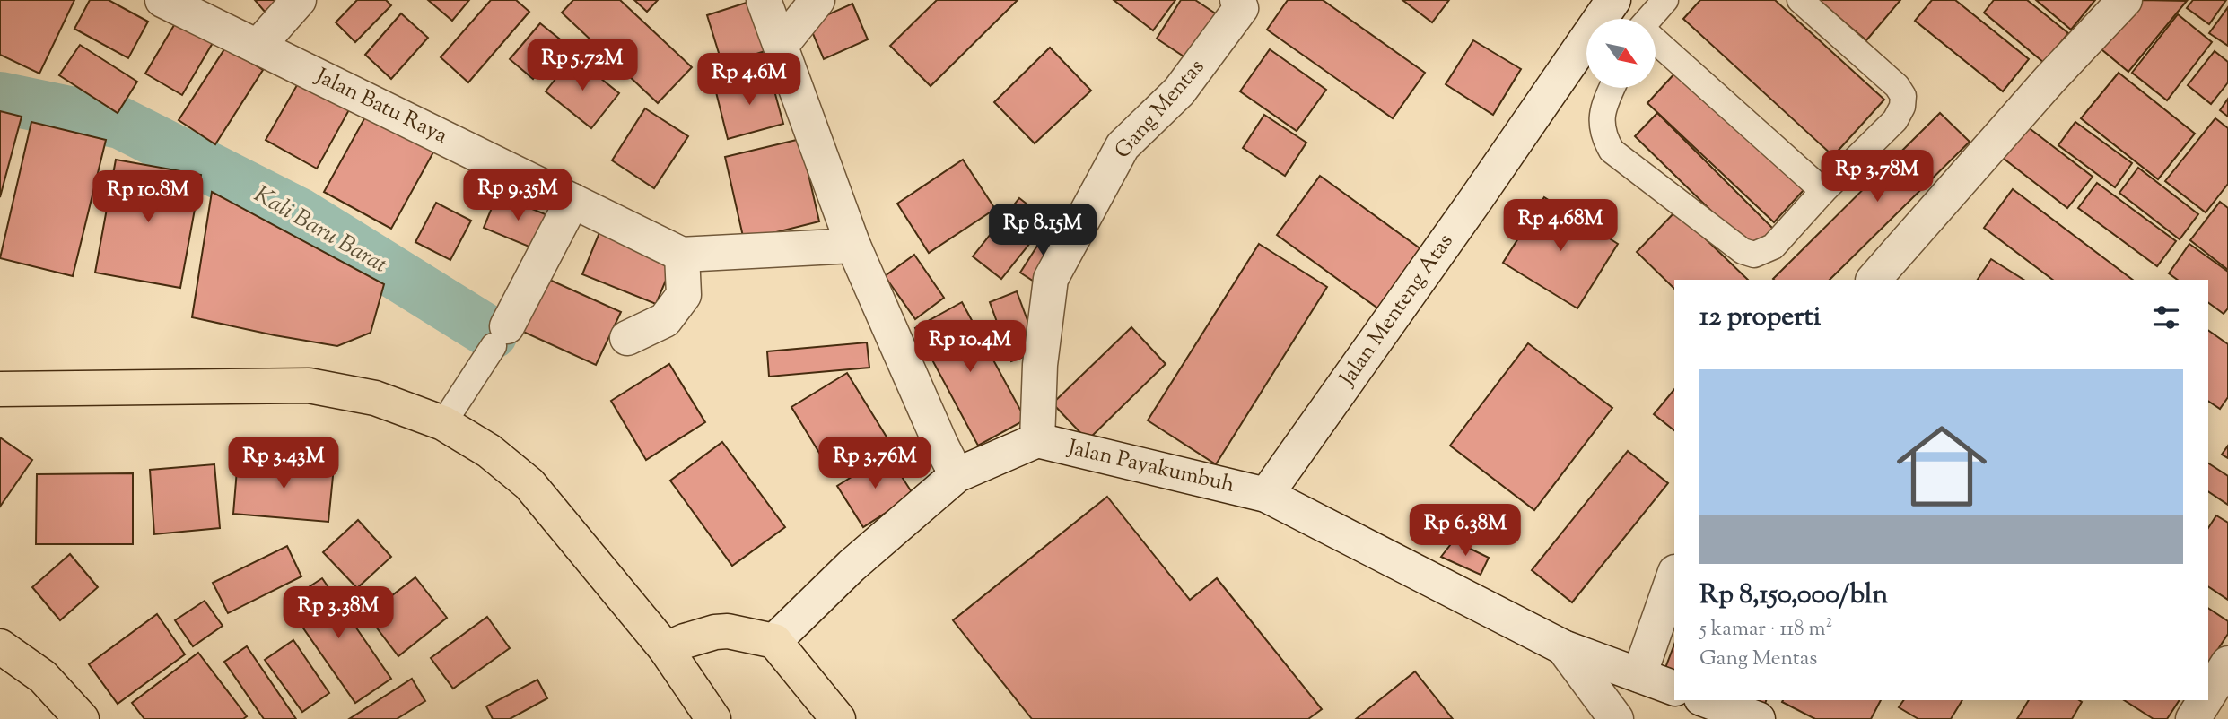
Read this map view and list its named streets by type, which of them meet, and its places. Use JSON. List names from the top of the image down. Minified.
{"streets":{"street":["Jalan Batu Raya","Gang Mentas","Jalan Menteng Atas","Jalan Payakumbuh"]},"crossings":[["Gang Mentas","Jalan Payakumbuh"],["Jalan Menteng Atas","Jalan Payakumbuh"]],"water":["Kali Baru Barat"],"north":"bottom right","page":{"price":["Rp 5.72M","Rp 4.6M","Rp 3.78M","Rp 9.35M","Rp 10.8M","Rp 4.68M","Rp 8.15M","Rp 10.4M","Rp 3.43M","Rp 3.76M","Rp 6.38M","Rp 3.38M"],"heading":"12 properti","list":[{"name":"Rp 8,150,000/bln","note":"5 kamar · 118 m² · Gang Mentas"}]}}
